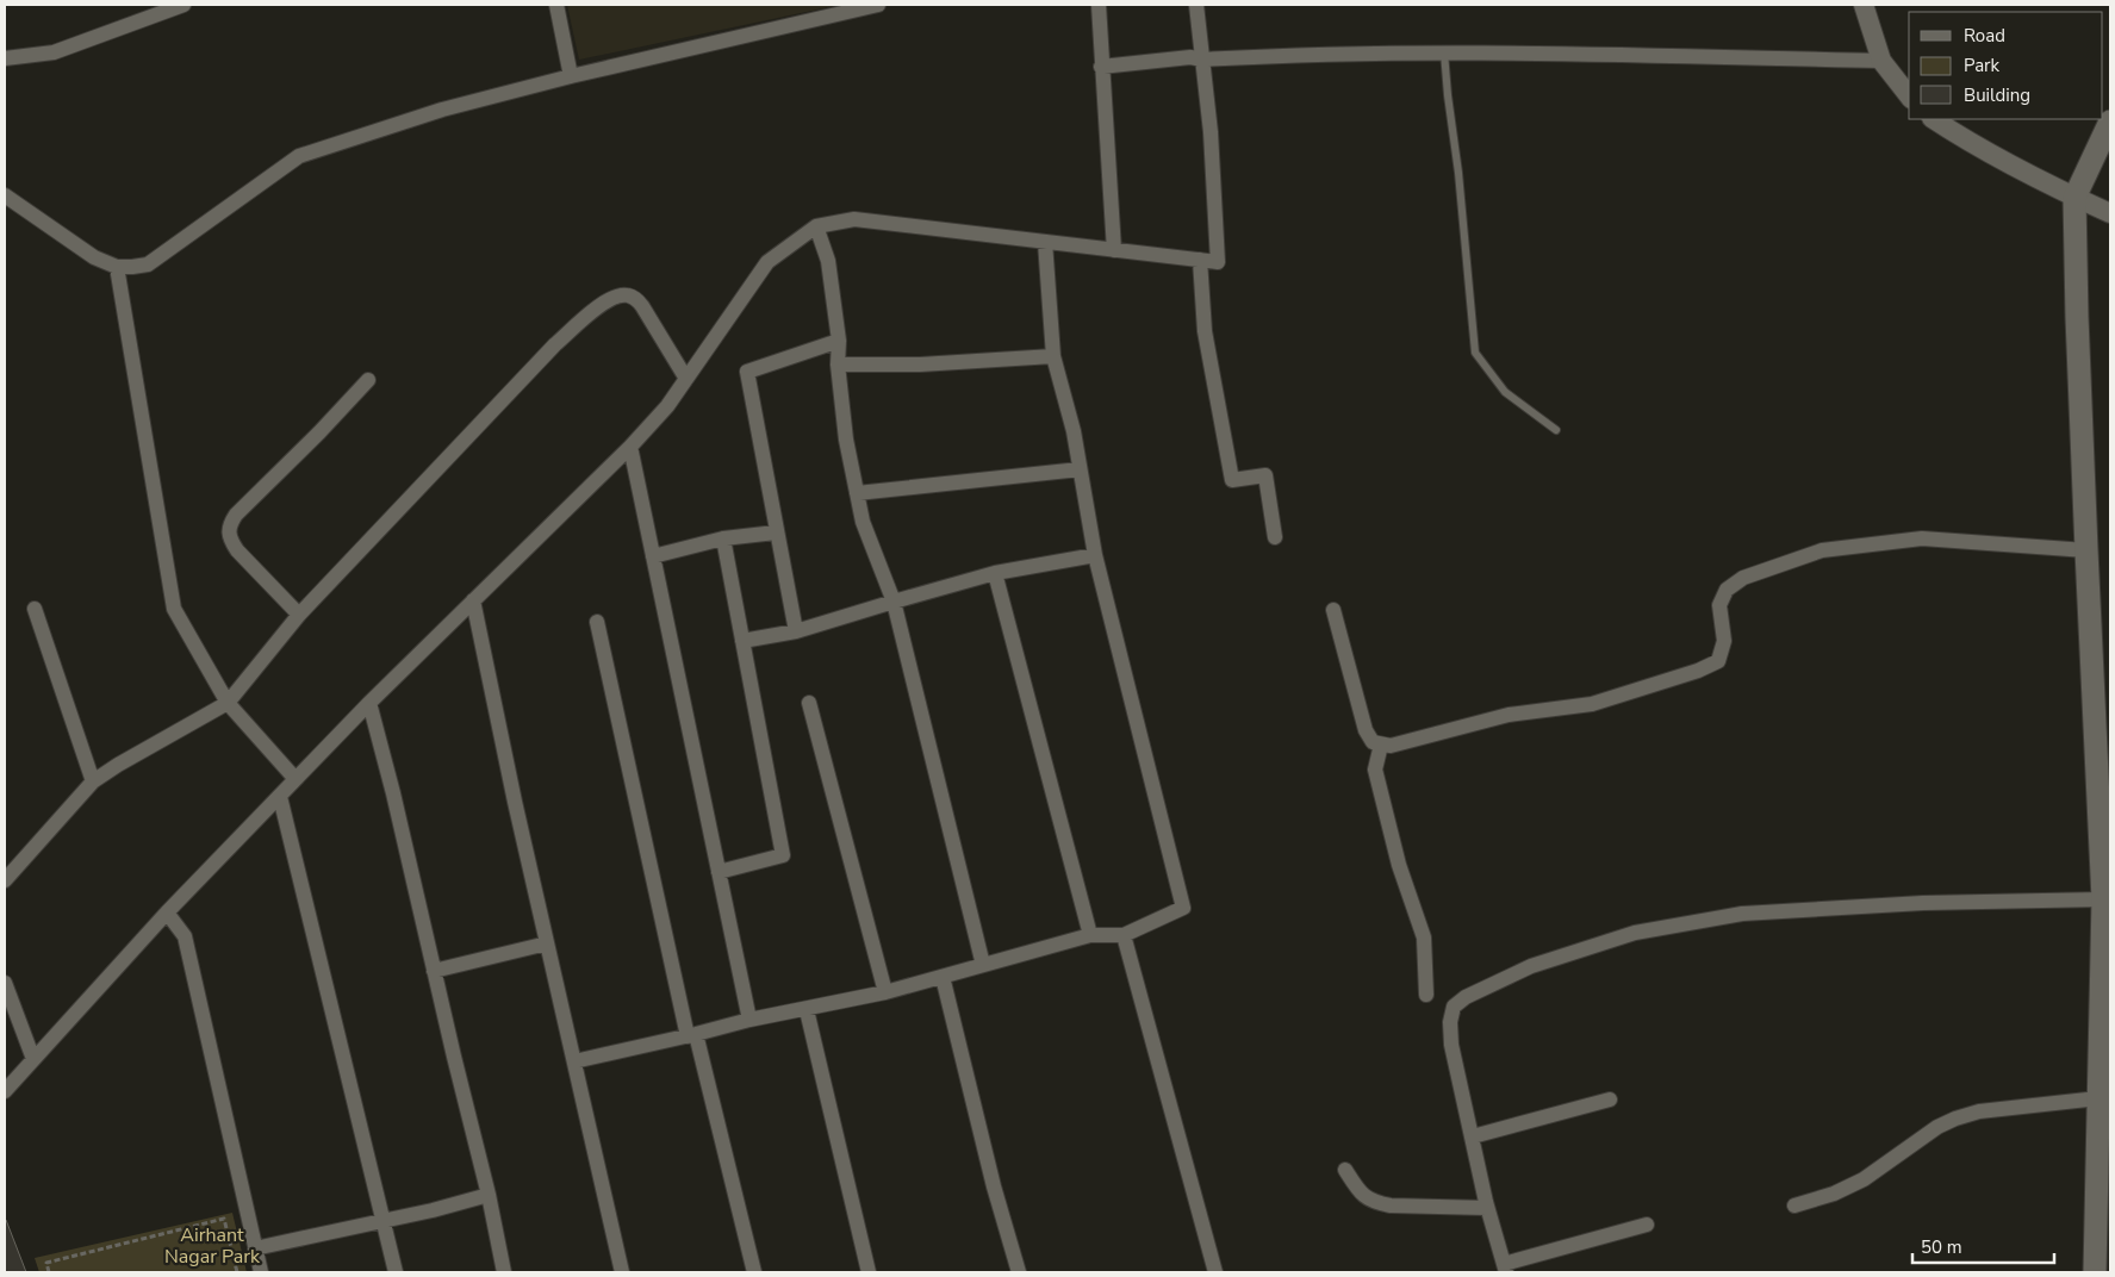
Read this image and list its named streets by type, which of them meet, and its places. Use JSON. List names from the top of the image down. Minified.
{"parks":["Airhant Nagar Park"],"legend":["Road","Park","Building"],"scale_bar":"50 m"}
